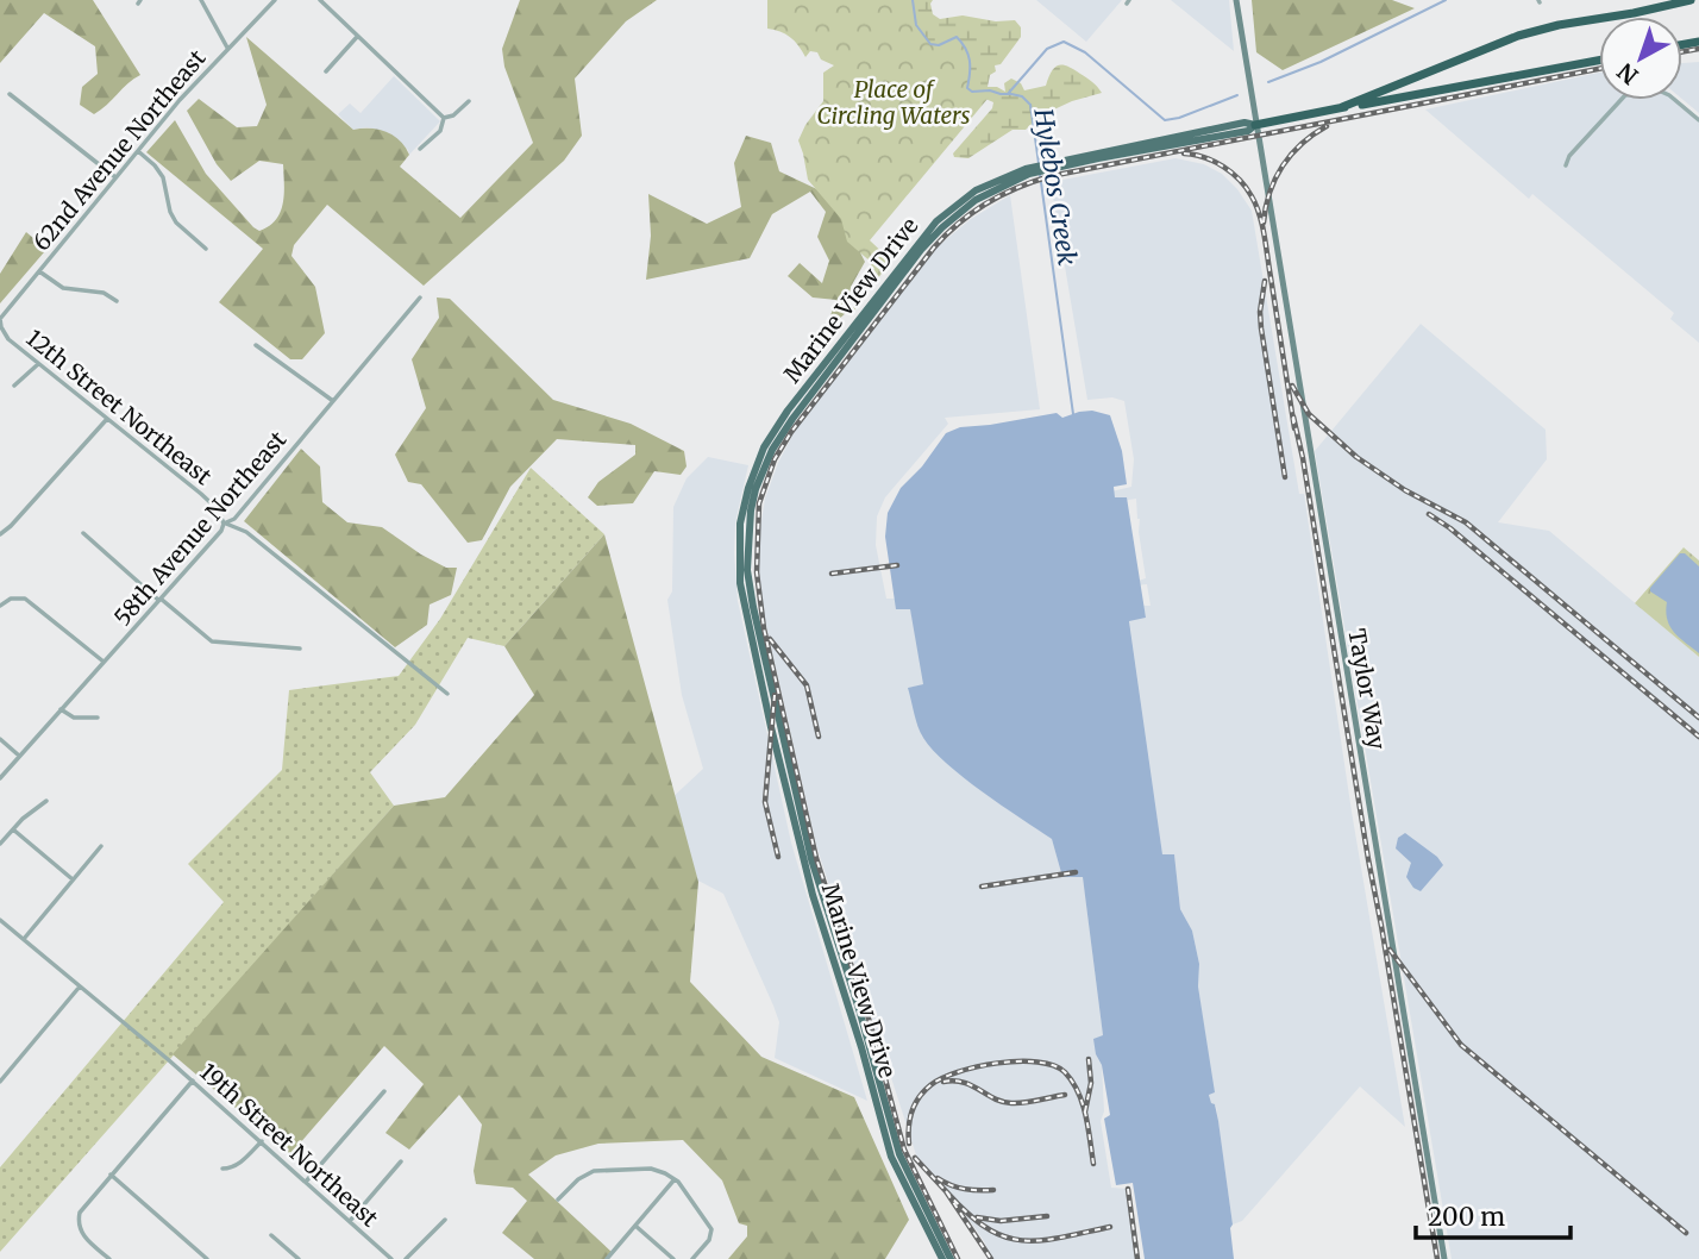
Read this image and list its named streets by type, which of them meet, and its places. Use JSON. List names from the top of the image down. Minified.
{"streets":{"main road":["Marine View Drive"],"street":["62nd Avenue Northeast","12th Street Northeast","58th Avenue Northeast","Taylor Way","19th Street Northeast"]},"crossings":[["62nd Avenue Northeast","12th Street Northeast"],["Marine View Drive","Taylor Way"],["12th Street Northeast","58th Avenue Northeast"]],"water":["Hylebos Creek"],"parks":["Place of Circling Waters"],"scale_bar":"200 m","north":"bottom left"}
